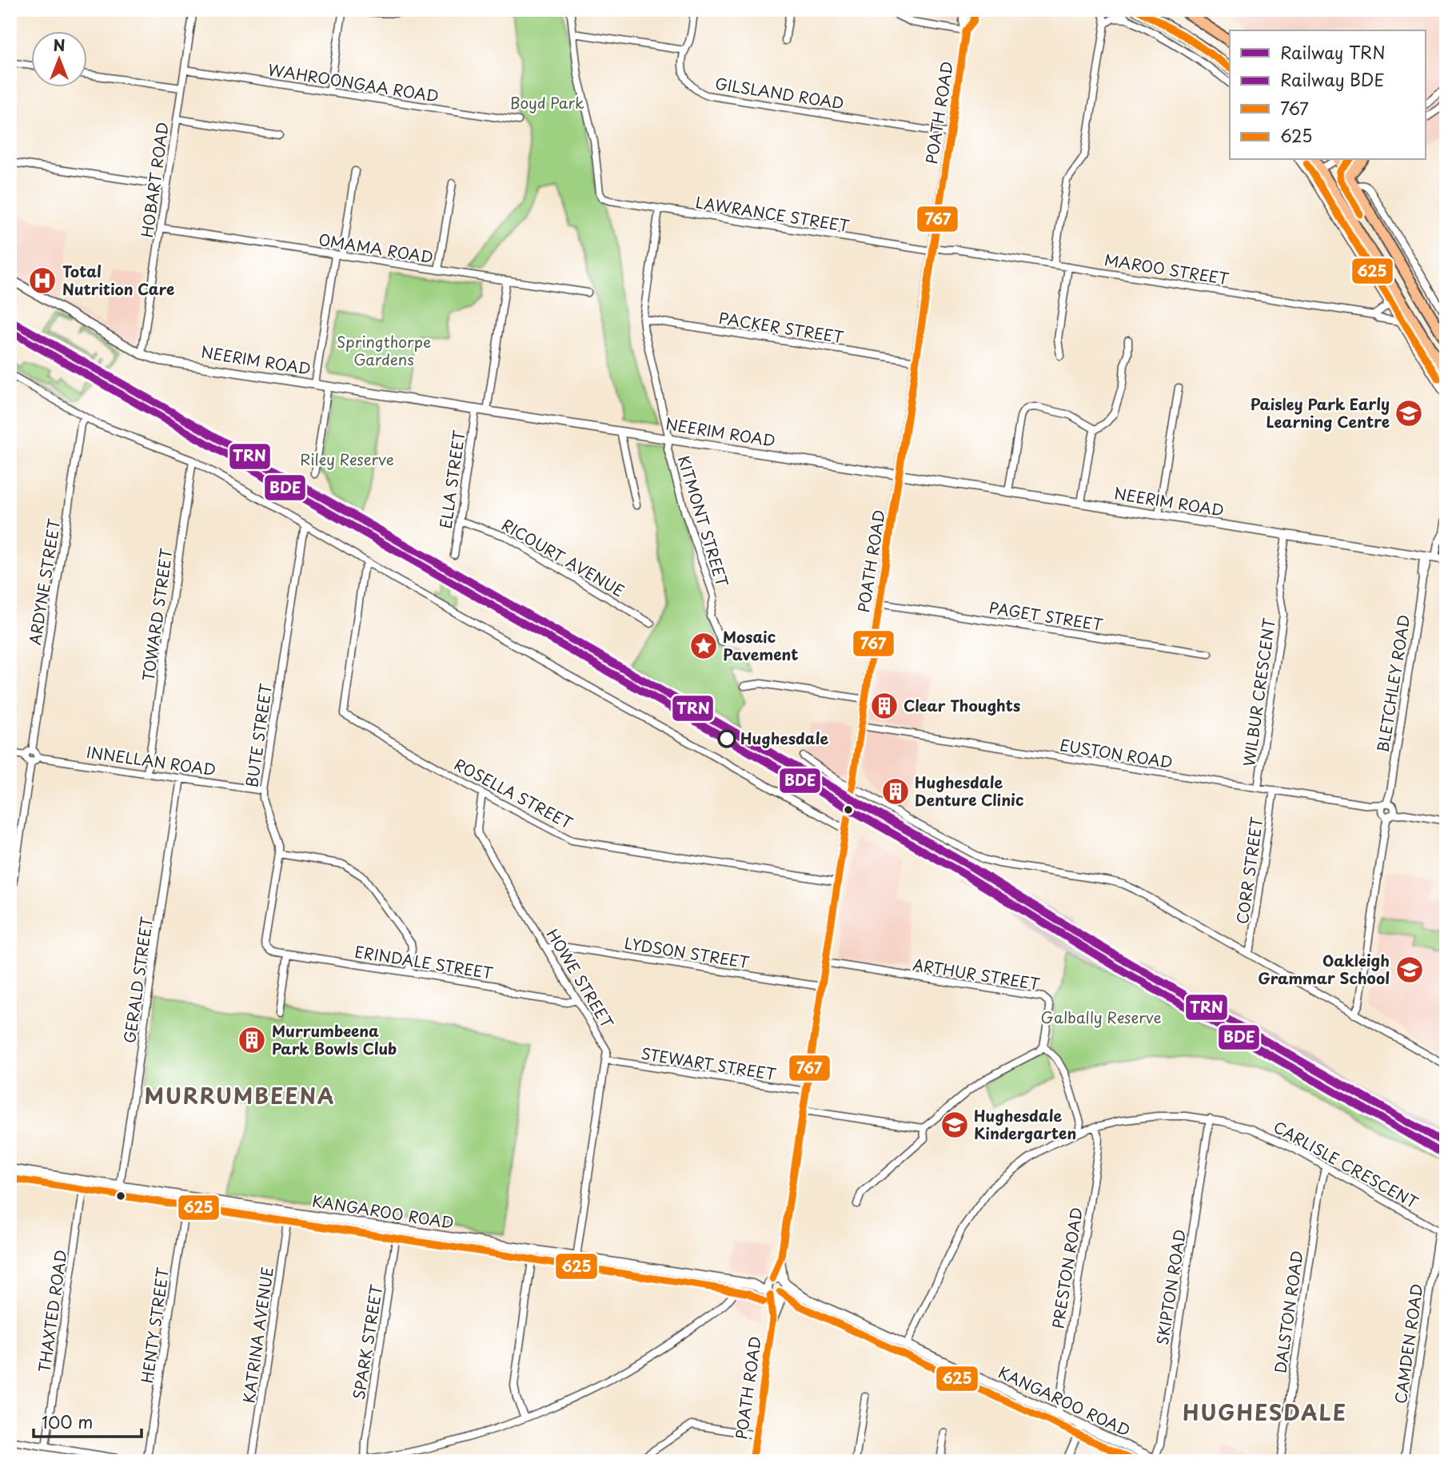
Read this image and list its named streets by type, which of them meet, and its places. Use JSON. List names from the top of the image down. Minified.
{"streets":{"street":["WAHROONGAA ROAD","GILSLAND ROAD","POATH ROAD","HOBART ROAD","LAWRANCE STREET","OMAMA ROAD","MAROO STREET","PACKER STREET","NEERIM ROAD","ELLA STREET","KITMONT STREET","RICOURT AVENUE","ARDYNE STREET","TOWARD STREET","PAGET STREET","BLETCHLEY ROAD","WILBUR CRESCENT","BUTE STREET","EUSTON ROAD","INNELLAN ROAD","ROSELLA STREET","CORR STREET","LYDSON STREET","ERINDALE STREET","ARTHUR STREET","HOWE STREET","GERALD STREET","STEWART STREET","CARLISLE CRESCENT","KANGAROO ROAD","PRESTON ROAD","SKIPTON ROAD","THAXTED ROAD","DALSTON ROAD","HENTY STREET","KATRINA AVENUE","SPARK STREET","CAMDEN ROAD"]},"crossings":[["WAHROONGAA ROAD","HOBART ROAD"],["GILSLAND ROAD","POATH ROAD"],["POATH ROAD","LAWRANCE STREET"],["POATH ROAD","MAROO STREET"],["POATH ROAD","PACKER STREET"],["POATH ROAD","NEERIM ROAD"],["POATH ROAD","PAGET STREET"],["POATH ROAD","EUSTON ROAD"],["POATH ROAD","ROSELLA STREET"],["POATH ROAD","LYDSON STREET"],["POATH ROAD","ARTHUR STREET"],["POATH ROAD","STEWART STREET"],["POATH ROAD","KANGAROO ROAD"],["HOBART ROAD","OMAMA ROAD"],["HOBART ROAD","NEERIM ROAD"],["LAWRANCE STREET","MAROO STREET"],["PACKER STREET","KITMONT STREET"],["NEERIM ROAD","ELLA STREET"],["NEERIM ROAD","KITMONT STREET"],["NEERIM ROAD","BLETCHLEY ROAD"],["NEERIM ROAD","WILBUR CRESCENT"],["ELLA STREET","RICOURT AVENUE"],["ARDYNE STREET","INNELLAN ROAD"],["TOWARD STREET","INNELLAN ROAD"],["BLETCHLEY ROAD","EUSTON ROAD"],["WILBUR CRESCENT","EUSTON ROAD"],["BUTE STREET","INNELLAN ROAD"],["BUTE STREET","ERINDALE STREET"],["EUSTON ROAD","CORR STREET"],["INNELLAN ROAD","GERALD STREET"],["ROSELLA STREET","HOWE STREET"],["LYDSON STREET","HOWE STREET"],["ERINDALE STREET","HOWE STREET"],["HOWE STREET","STEWART STREET"],["HOWE STREET","KANGAROO ROAD"],["GERALD STREET","KANGAROO ROAD"],["CARLISLE CRESCENT","KANGAROO ROAD"],["CARLISLE CRESCENT","PRESTON ROAD"],["CARLISLE CRESCENT","SKIPTON ROAD"],["CARLISLE CRESCENT","DALSTON ROAD"],["CARLISLE CRESCENT","CAMDEN ROAD"],["KANGAROO ROAD","PRESTON ROAD"],["KANGAROO ROAD","SKIPTON ROAD"],["KANGAROO ROAD","THAXTED ROAD"],["KANGAROO ROAD","HENTY STREET"],["KANGAROO ROAD","KATRINA AVENUE"],["KANGAROO ROAD","SPARK STREET"]],"districts":["MURRUMBEENA","HUGHESDALE"],"parks":["Boyd Park","Springthorpe Gardens","Riley Reserve","Galbally Reserve"],"places":{"hospital":["Total Nutrition Care"],"school or university":["Paisley Park Early Learning Centre","Oakleigh Grammar School","Hughesdale Kindergarten"],"place":["Mosaic Pavement"],"building":["Clear Thoughts","Hughesdale Denture Clinic","Murrumbeena Park Bowls Club"],"other":["Hughesdale"]},"lines":["transit line 767","transit line 625","rail line TRN","rail line BDE"],"legend":["Railway TRN","Railway BDE","767","625"],"scale_bar":"100 m","north":"top"}
